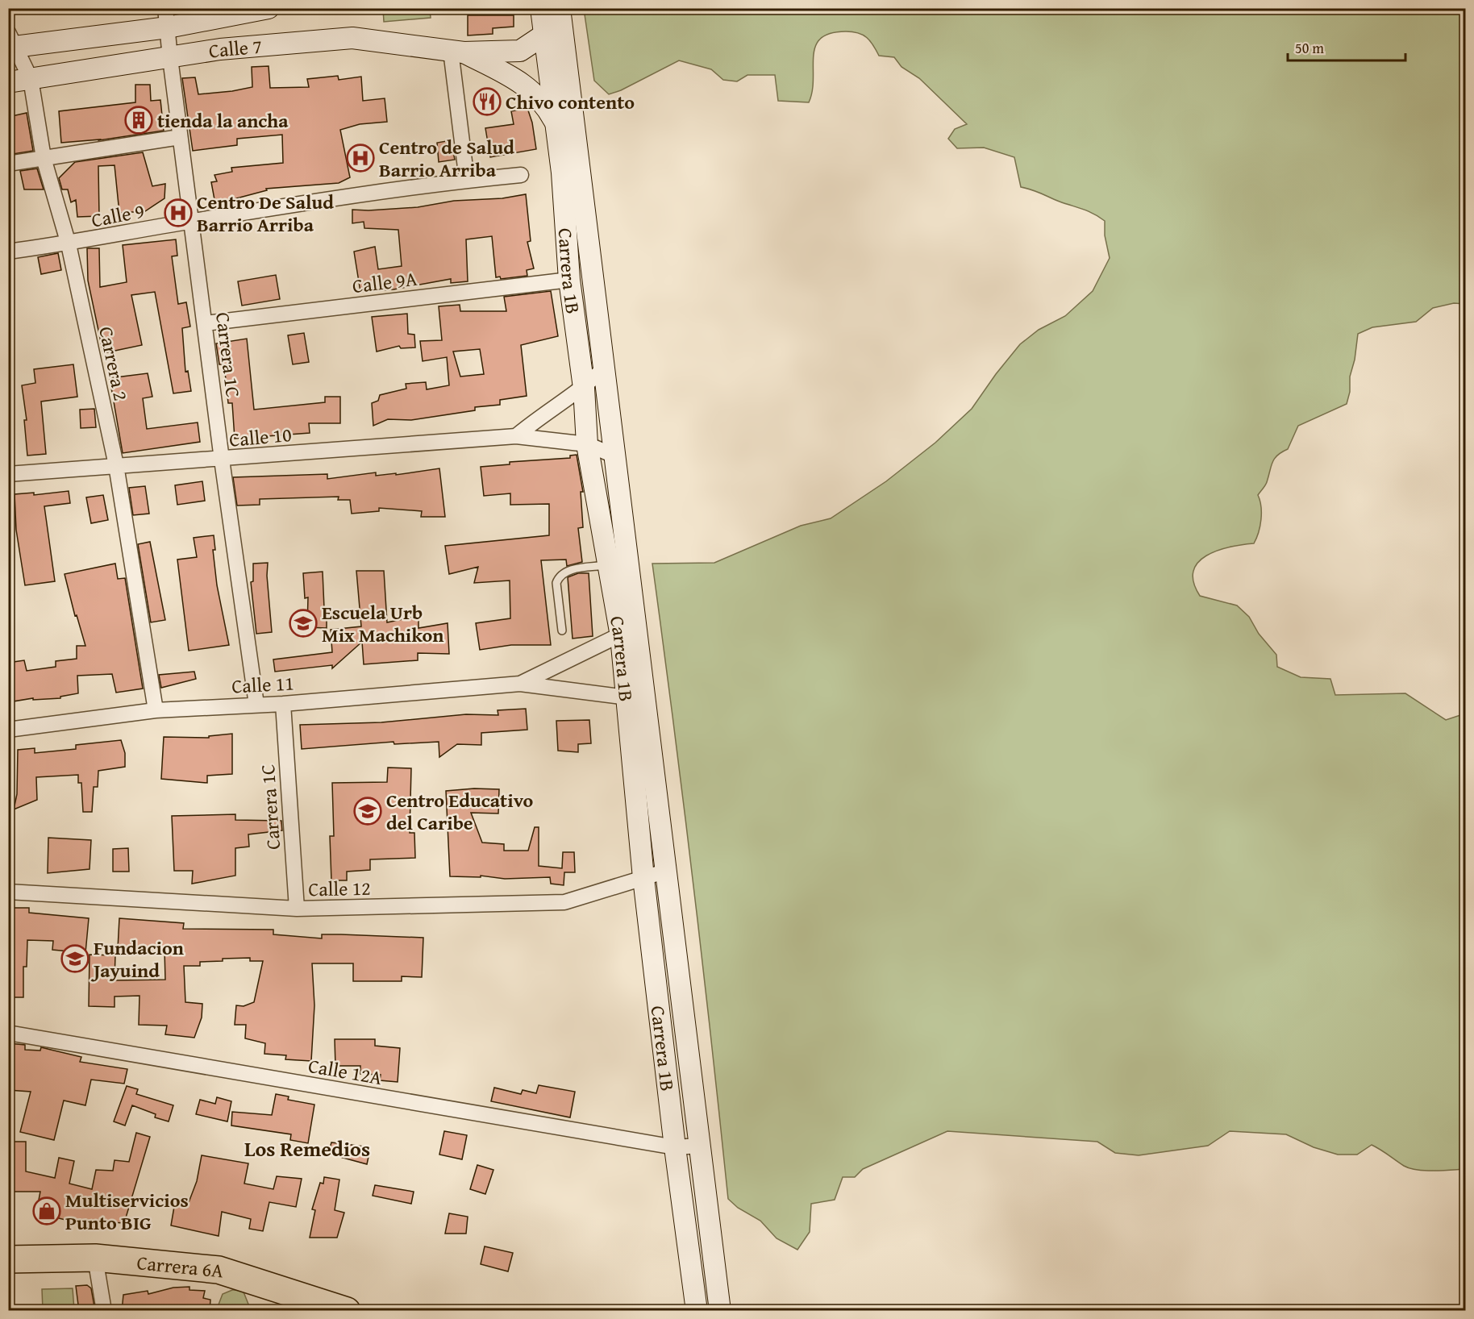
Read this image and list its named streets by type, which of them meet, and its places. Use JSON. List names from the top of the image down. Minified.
{"streets":{"highway":["Carrera 6A"],"street":["Calle 7","Calle 9","Carrera 1B","Calle 9A","Carrera 1C","Carrera 2","Calle 10","Calle 11","Calle 12","Calle 12A"]},"crossings":[["Calle 7","Carrera 1C"],["Calle 7","Carrera 2"],["Calle 9","Carrera 1C"],["Calle 9","Carrera 2"],["Carrera 1B","Calle 9A"],["Carrera 1B","Calle 10"],["Carrera 1B","Calle 12"],["Carrera 1B","Calle 12A"],["Calle 9A","Carrera 1C"],["Carrera 1C","Calle 10"],["Carrera 1C","Calle 11"],["Carrera 1C","Calle 12"],["Carrera 2","Calle 10"],["Carrera 2","Calle 11"]],"districts":["Los Remedios"],"places":{"restaurant":["Chivo contento"],"building":["tienda la ancha"],"hospital":["Centro de Salud Barrio Arriba","Centro De Salud Barrio Arriba"],"school or university":["Escuela Urb Mix Machikon","Centro Educativo del Caribe","Fundacion Jayuind"],"shop":["Multiservicios Punto BIG"]},"scale_bar":"50 m"}
